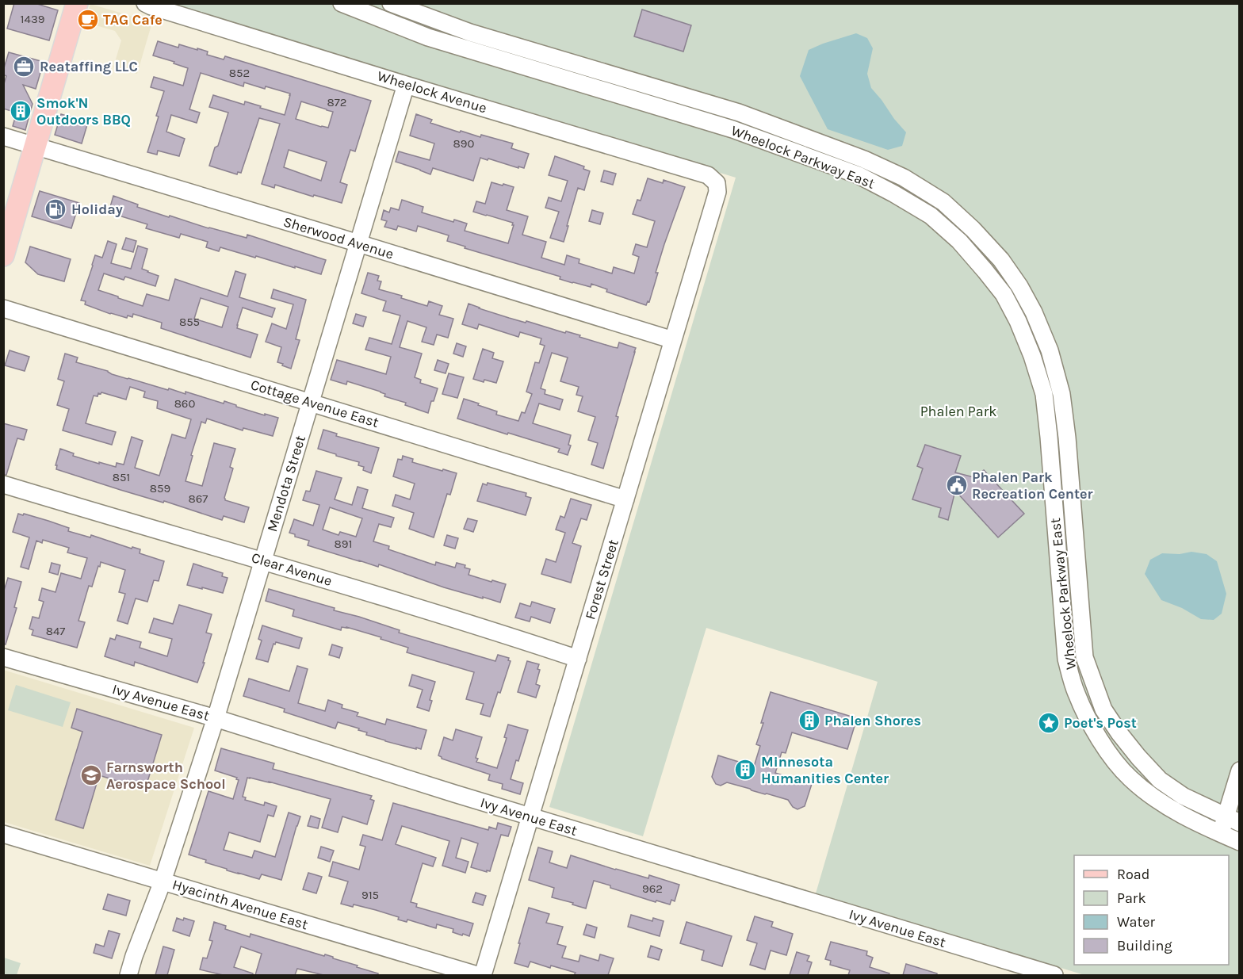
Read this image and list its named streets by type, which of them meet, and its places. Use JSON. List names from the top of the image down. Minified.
{"streets":{"street":["Wheelock Avenue","Wheelock Parkway East","Sherwood Avenue","Cottage Avenue East","Mendota Street","Clear Avenue","Forest Street","Ivy Avenue East","Hyacinth Avenue East"]},"crossings":[["Wheelock Avenue","Mendota Street"],["Wheelock Avenue","Forest Street"],["Sherwood Avenue","Mendota Street"],["Sherwood Avenue","Forest Street"],["Cottage Avenue East","Mendota Street"],["Cottage Avenue East","Forest Street"],["Mendota Street","Clear Avenue"],["Mendota Street","Ivy Avenue East"],["Mendota Street","Hyacinth Avenue East"],["Clear Avenue","Forest Street"],["Forest Street","Ivy Avenue East"]],"parks":["Phalen Park"],"places":{"cafe":["TAG Cafe"],"office":["Reataffing LLC"],"building":["Smok'N Outdoors BBQ","Phalen Shores","Minnesota Humanities Center"],"fuel station":["Holiday"],"public building":["Phalen Park Recreation Center"],"place":["Poet's Post"],"school or university":["Farnsworth Aerospace School"]},"house_numbers":["1439","852","872","890","855","860","851","859","867","891","847","962","915"],"legend":["Road","Park","Water","Building"]}
